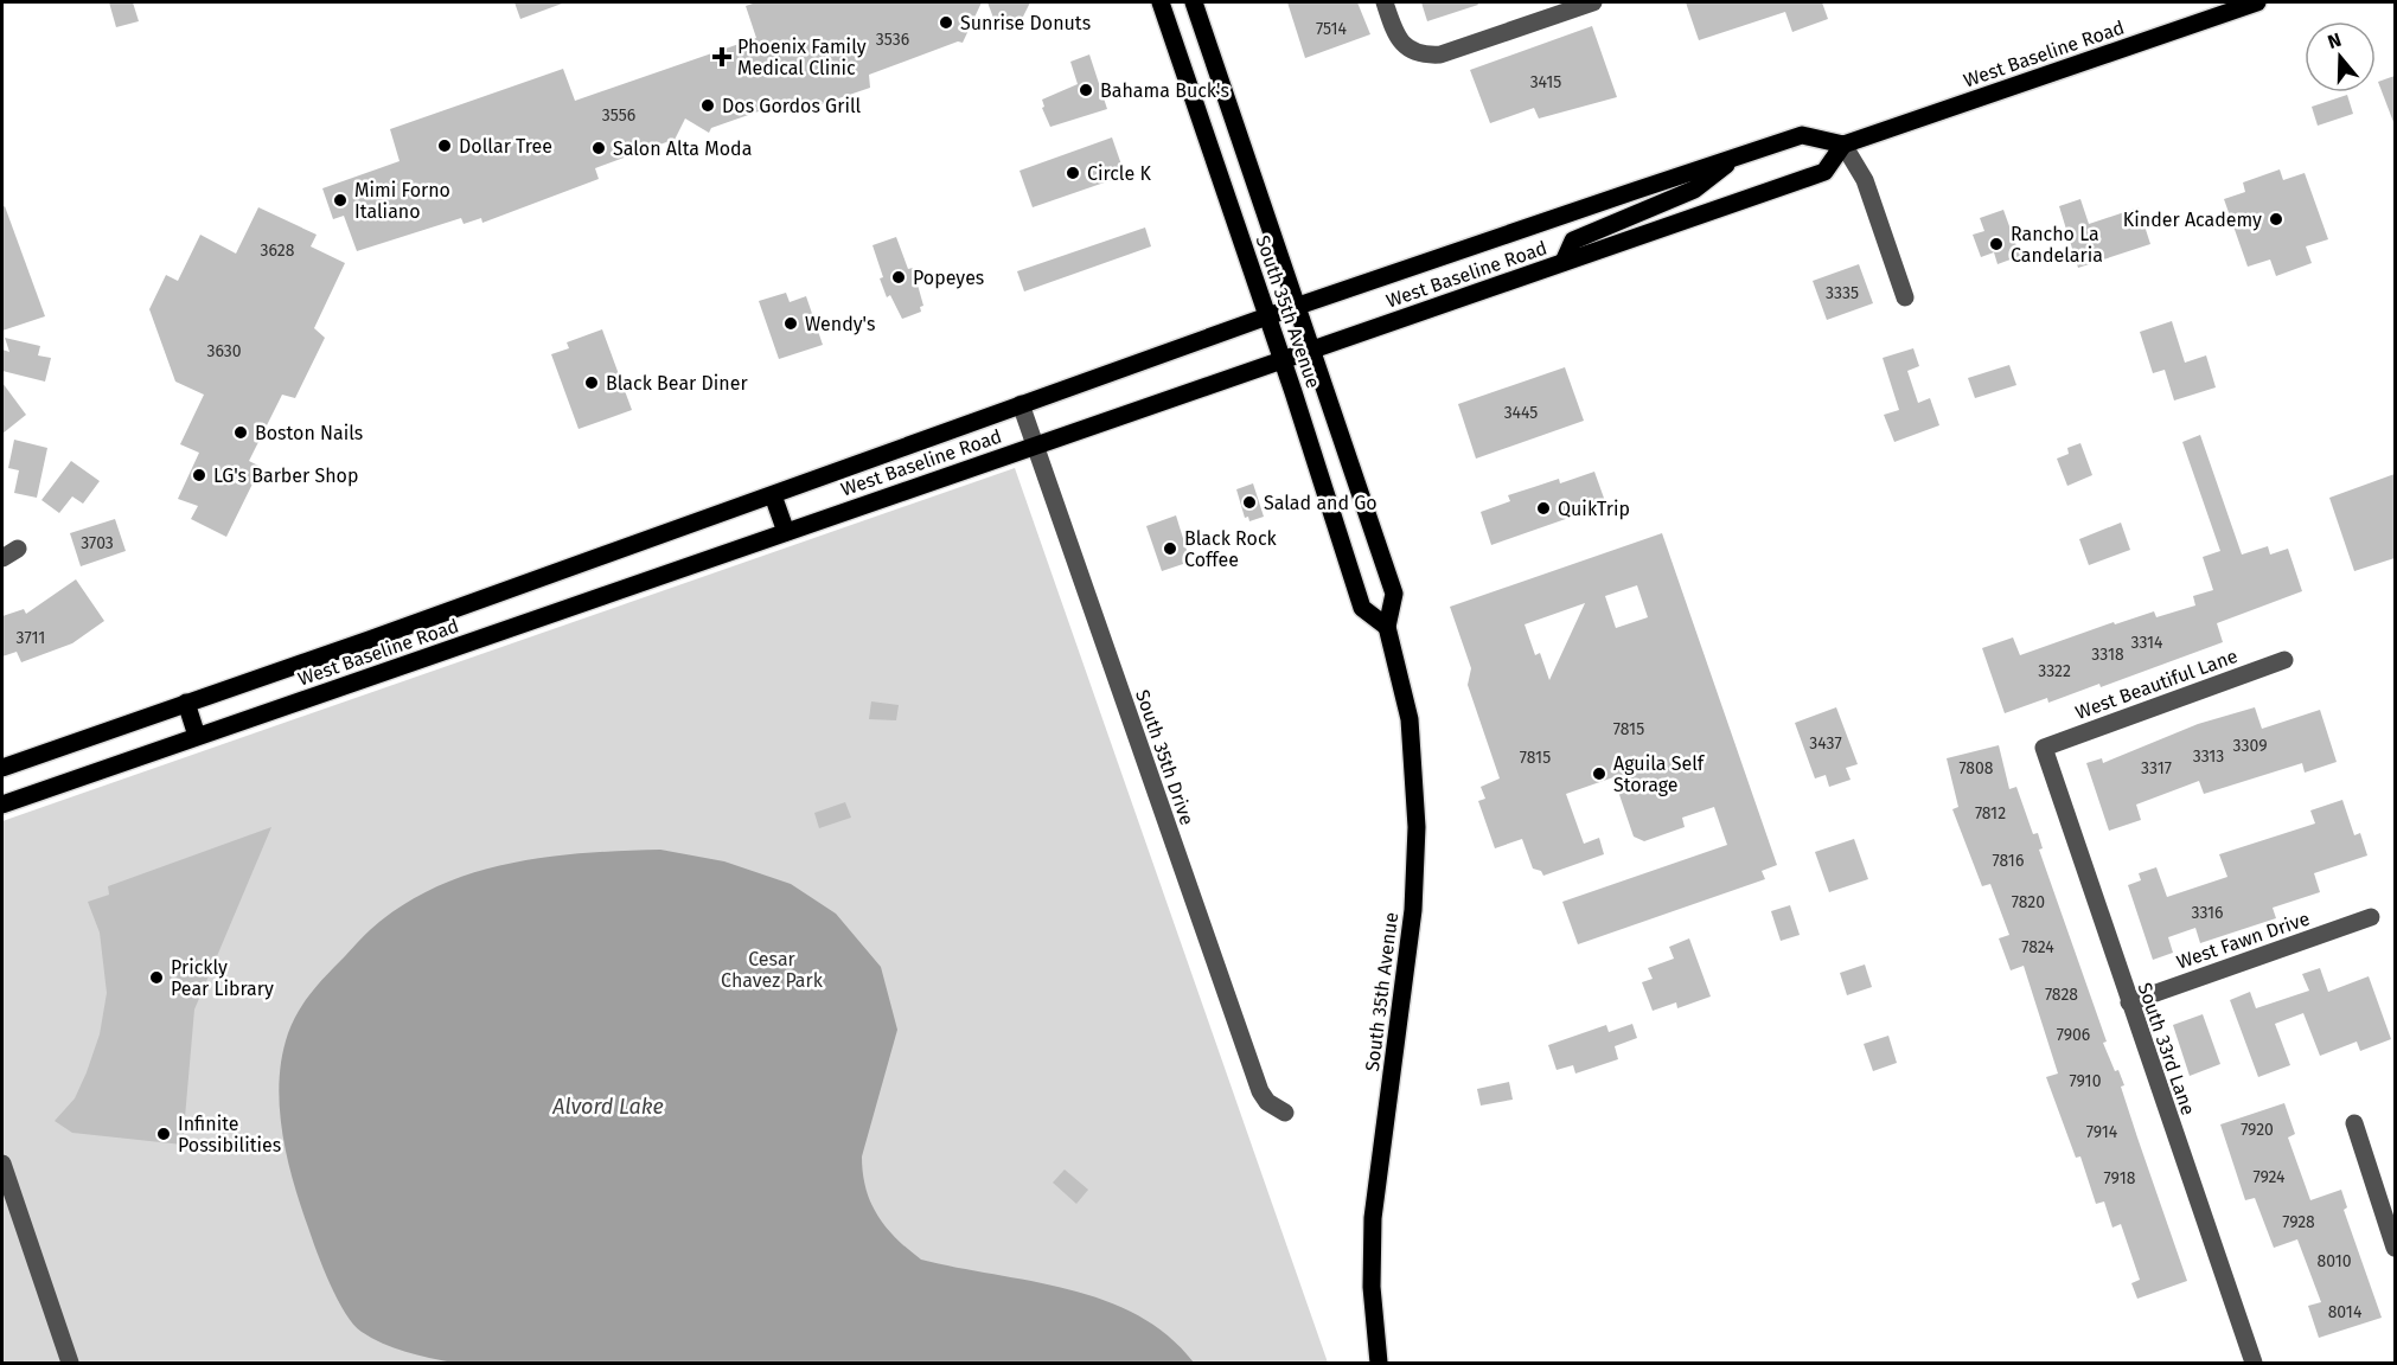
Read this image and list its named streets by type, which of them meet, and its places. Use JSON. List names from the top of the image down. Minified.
{"streets":{"main road":["West Baseline Road","South 35th Avenue"],"street":["West Beautiful Lane","South 35th Drive","West Fawn Drive","South 33rd Lane"]},"crossings":[["West Baseline Road","South 35th Avenue"],["West Baseline Road","South 35th Drive"],["West Beautiful Lane","South 33rd Lane"],["West Fawn Drive","South 33rd Lane"]],"water":["Alvord Lake"],"parks":["Cesar Chavez Park"],"places":{"other":["Sunrise Donuts","Bahama Buck's","Dos Gordos Grill","Dollar Tree","Salon Alta Moda","Circle K","Mimi Forno Italiano","Kinder Academy","Rancho La Candelaria","Popeyes","Wendy's","Black Bear Diner","Boston Nails","LG's Barber Shop","Salad and Go","QuikTrip","Black Rock Coffee","Aguila Self Storage","Prickly Pear Library","Infinite Possibilities"],"health":["Phoenix Family Medical Clinic"]},"house_numbers":["7514","3536","3415","3556","3628","3335","3630","3445","3703","3711","3314","3318","3322","7815","3437","3309","3313","7815","7808","3317","7812","7816","7820","3316","7824","7828","7906","7910","7920","7914","7924","7918","7928","8010","8014"],"north":"top"}
